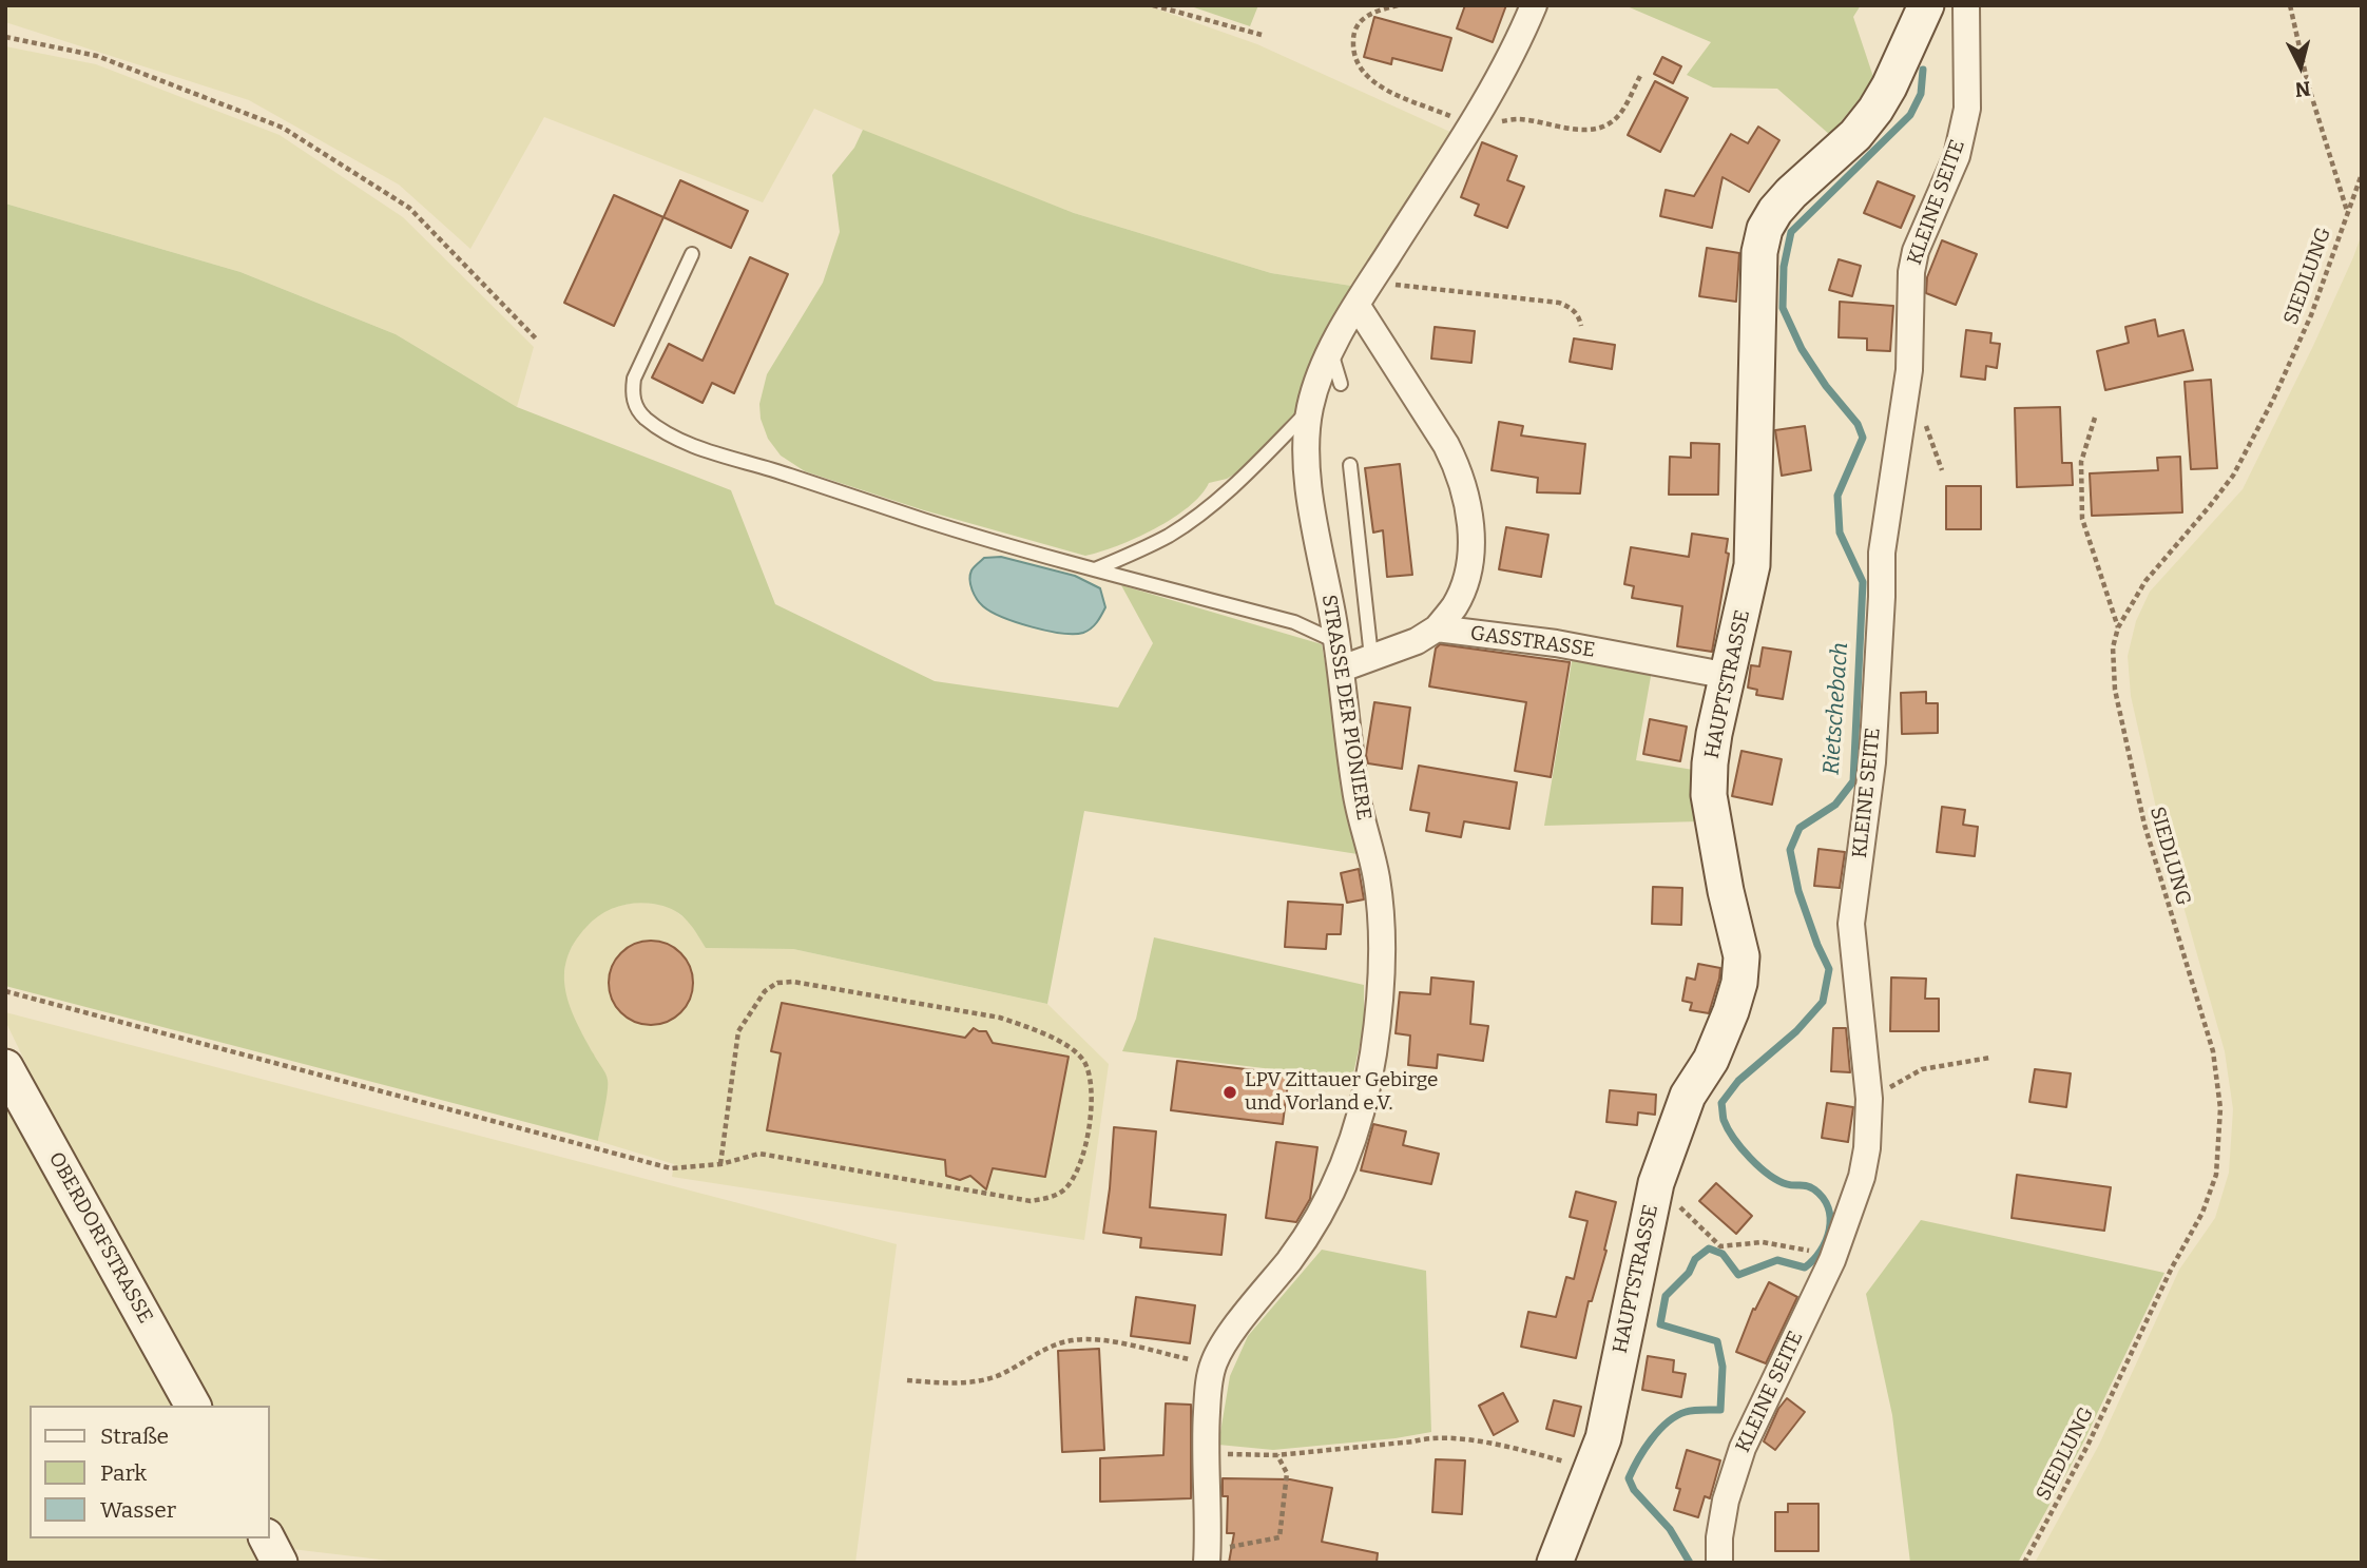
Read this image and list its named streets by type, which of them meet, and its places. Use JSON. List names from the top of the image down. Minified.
{"streets":{"street":["KLEINE SEITE","GASSTRASSE","HAUPTSTRASSE","STRASSE DER PIONIERE","OBERDORFSTRASSE"],"path":["SIEDLUNG"]},"crossings":[["GASSTRASSE","HAUPTSTRASSE"]],"water":["Rietschebach"],"places":["LPV Zittauer Gebirge und Vorland e.V."],"legend":["Straße","Park","Wasser"],"north":"bottom"}
